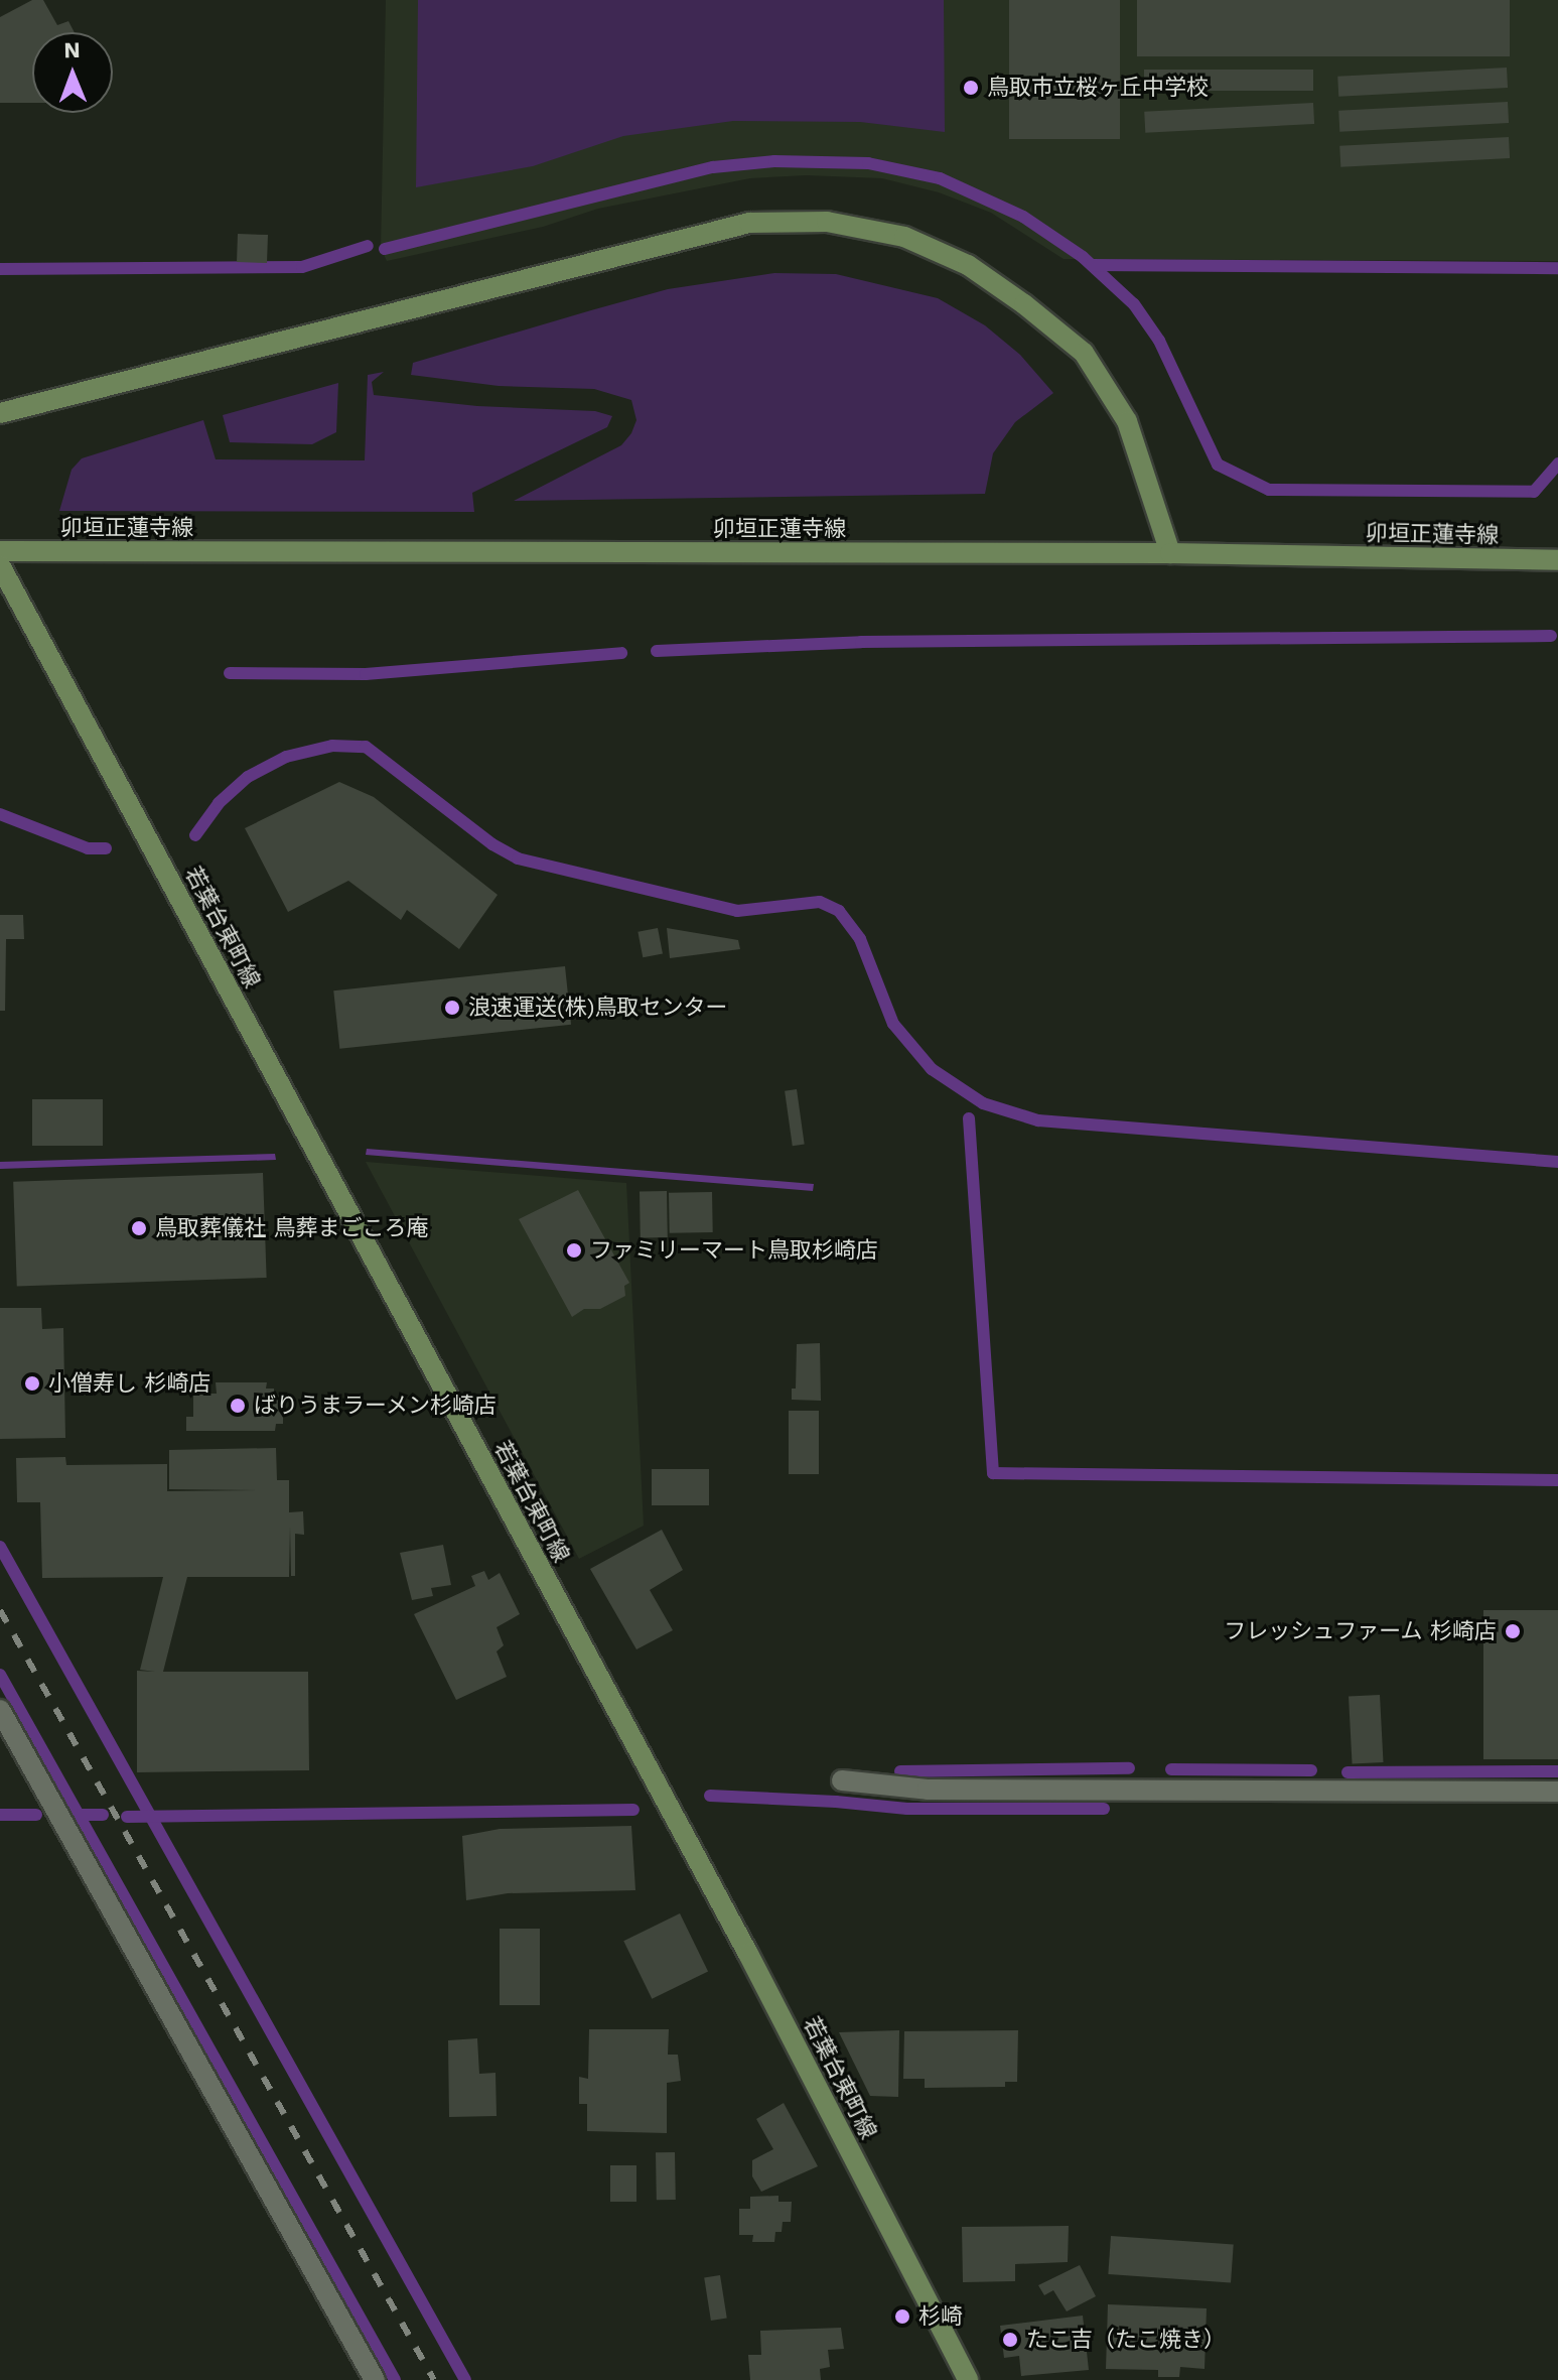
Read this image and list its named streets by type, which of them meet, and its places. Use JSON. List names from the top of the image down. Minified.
{"streets":{"main road":["卯垣正蓮寺線","若葉台東町線"]},"places":["鳥取市立桜ヶ丘中学校","浪速運送(株)鳥取センター","鳥取葬儀社 鳥葬まごころ庵","ファミリーマート鳥取杉崎店","小僧寿し 杉崎店","ばりうまラーメン杉崎店","フレッシュファーム 杉崎店","杉崎","たこ吉（たこ焼き）"],"north":"top"}
